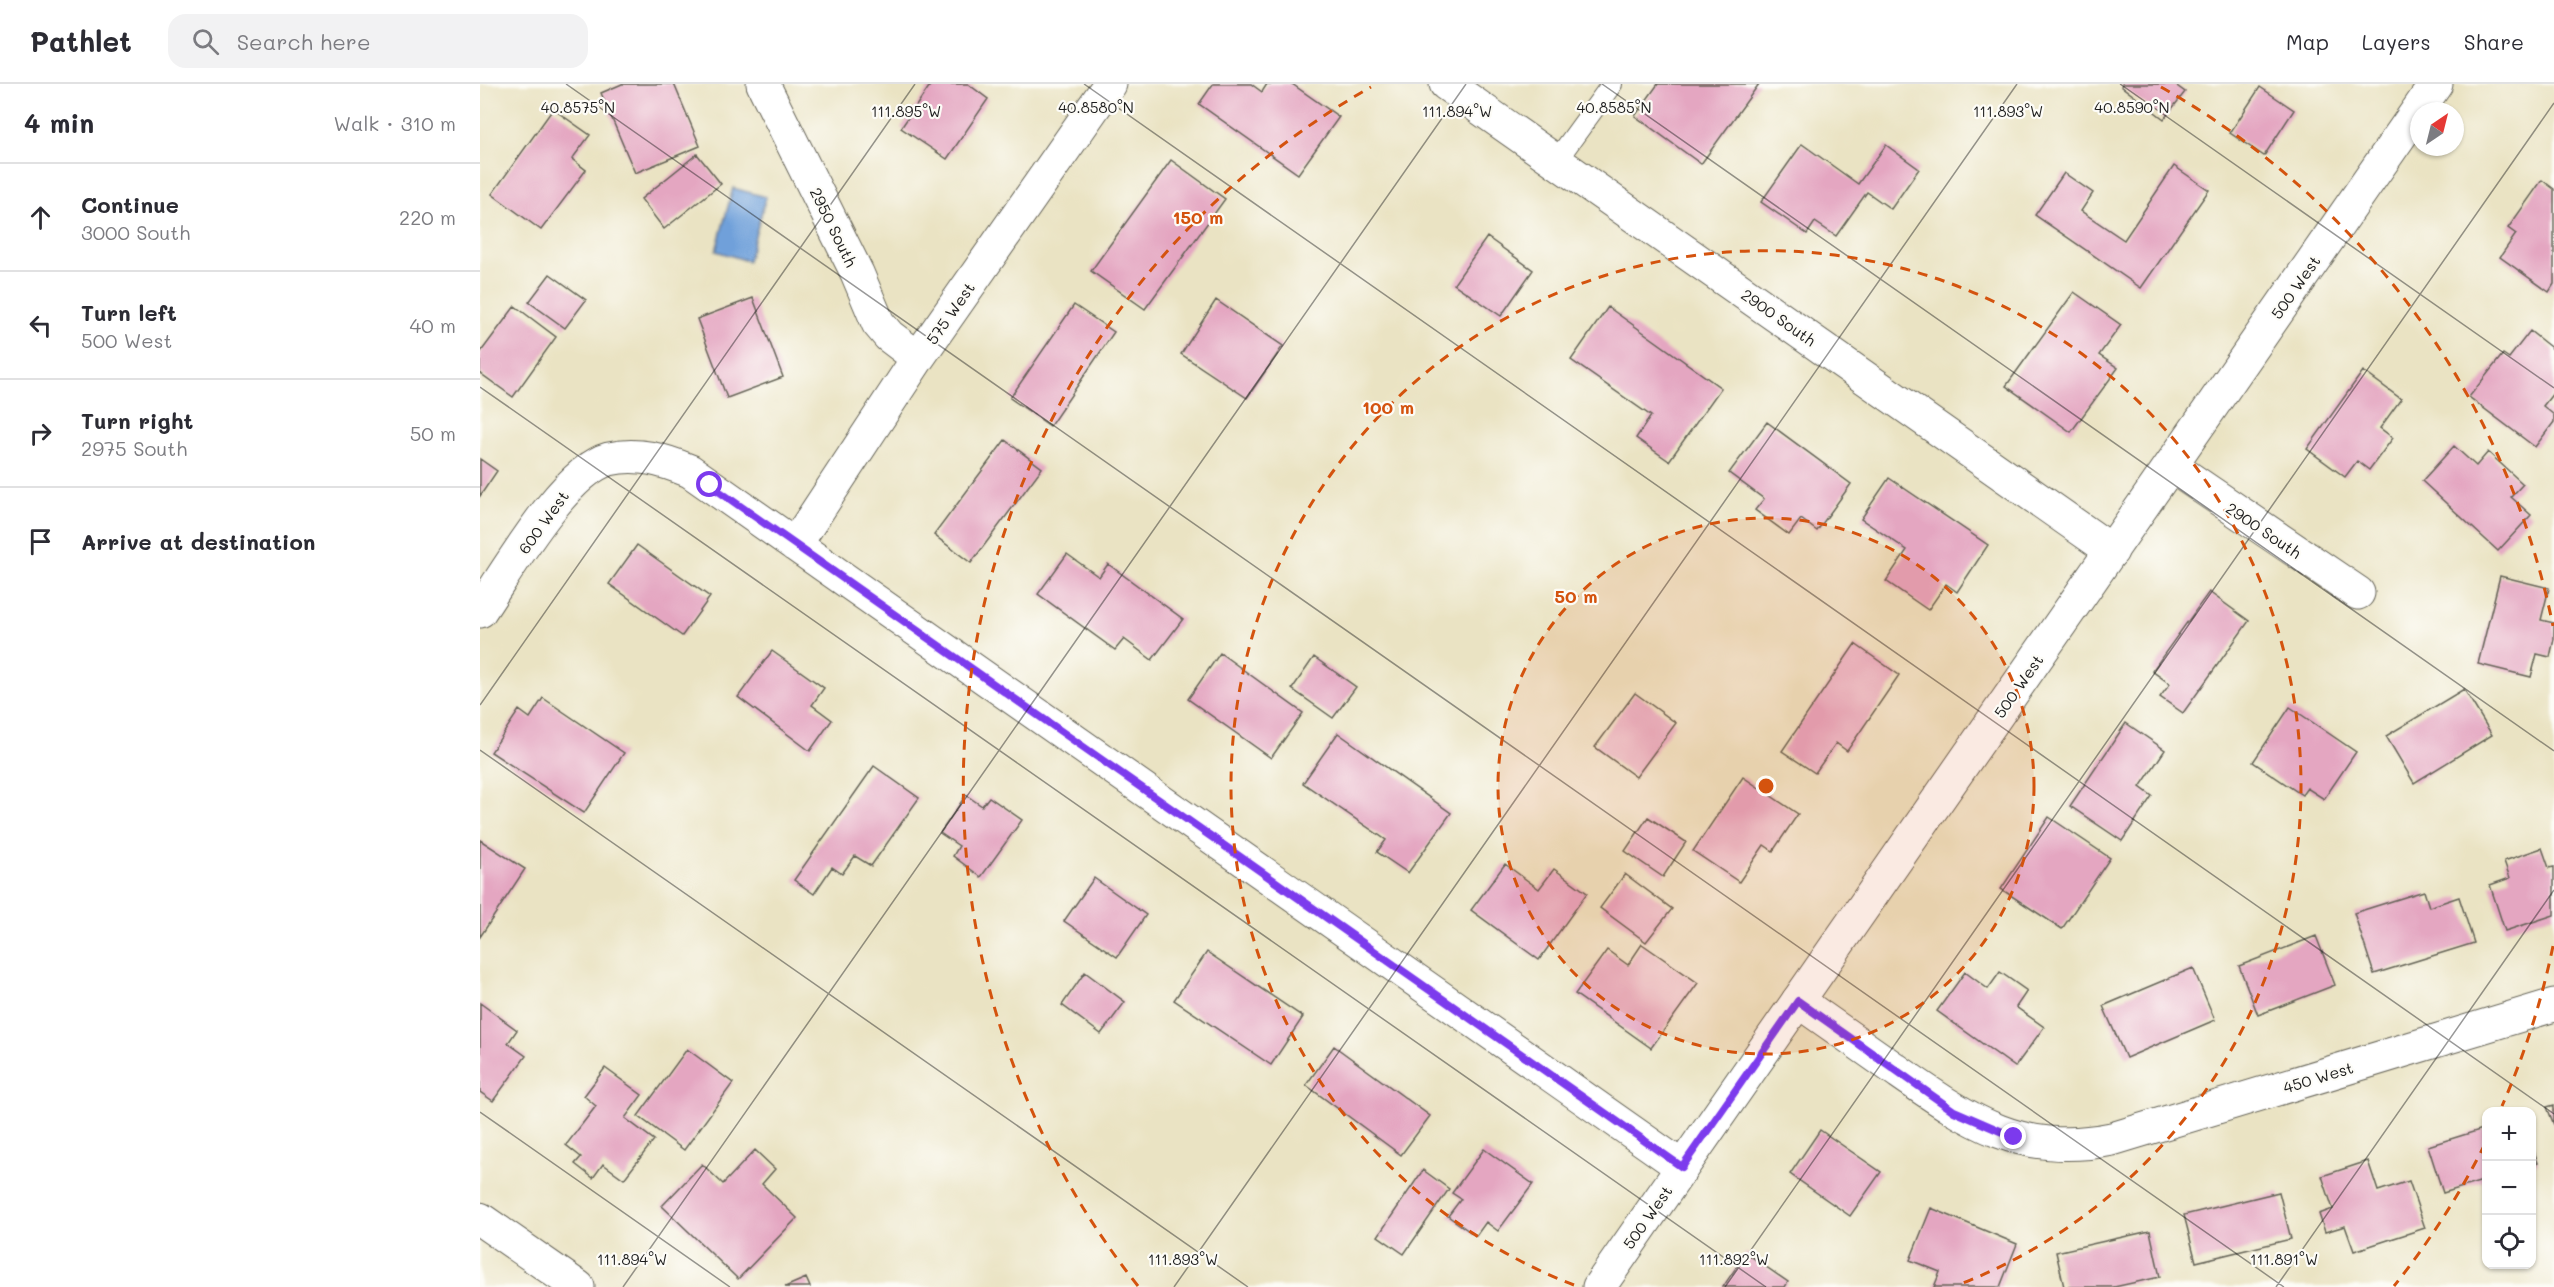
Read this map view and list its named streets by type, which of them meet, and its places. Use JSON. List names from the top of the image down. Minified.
{"streets":{"street":["2950 South","500 West","575 West","2900 South","600 West","450 West"]},"crossings":[["2950 South","575 West"],["500 West","2900 South"],["500 West","450 West"],["575 West","600 West"]],"north":"top right","page":{"header":"Pathlet","search":"Search here","nav":["Map","Layers","Share"],"heading":["4 min","Walk · 310 m"],"list":[["Continue","3000 South","220 m"],["Turn left","500 West","40 m"],["Turn right","2975 South","50 m"],"Arrive at destination"],"map_buttons":["+","−"]},"coordinates":["40.8575°N","40.8580°N","40.8585°N","40.8590°N","111.895°W","111.894°W","111.893°W","111.892°W","111.891°W"],"rings":["150 m","100 m","50 m"]}
